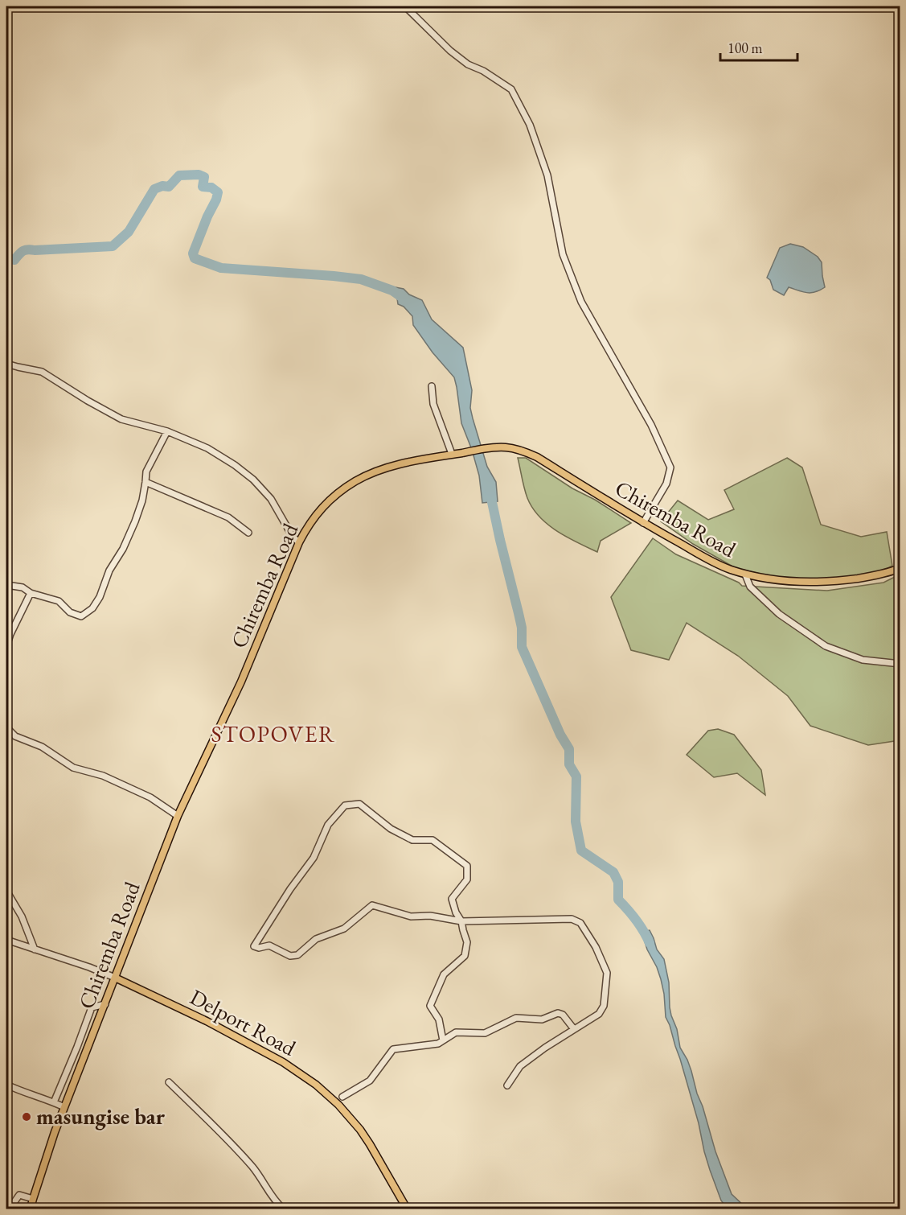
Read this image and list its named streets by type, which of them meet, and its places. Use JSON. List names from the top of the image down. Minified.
{"streets":{"main road":["Chiremba Road","Delport Road"]},"crossings":[["Chiremba Road","Delport Road"]],"districts":["STOPOVER"],"places":["masungise bar"],"scale_bar":"100 m"}
